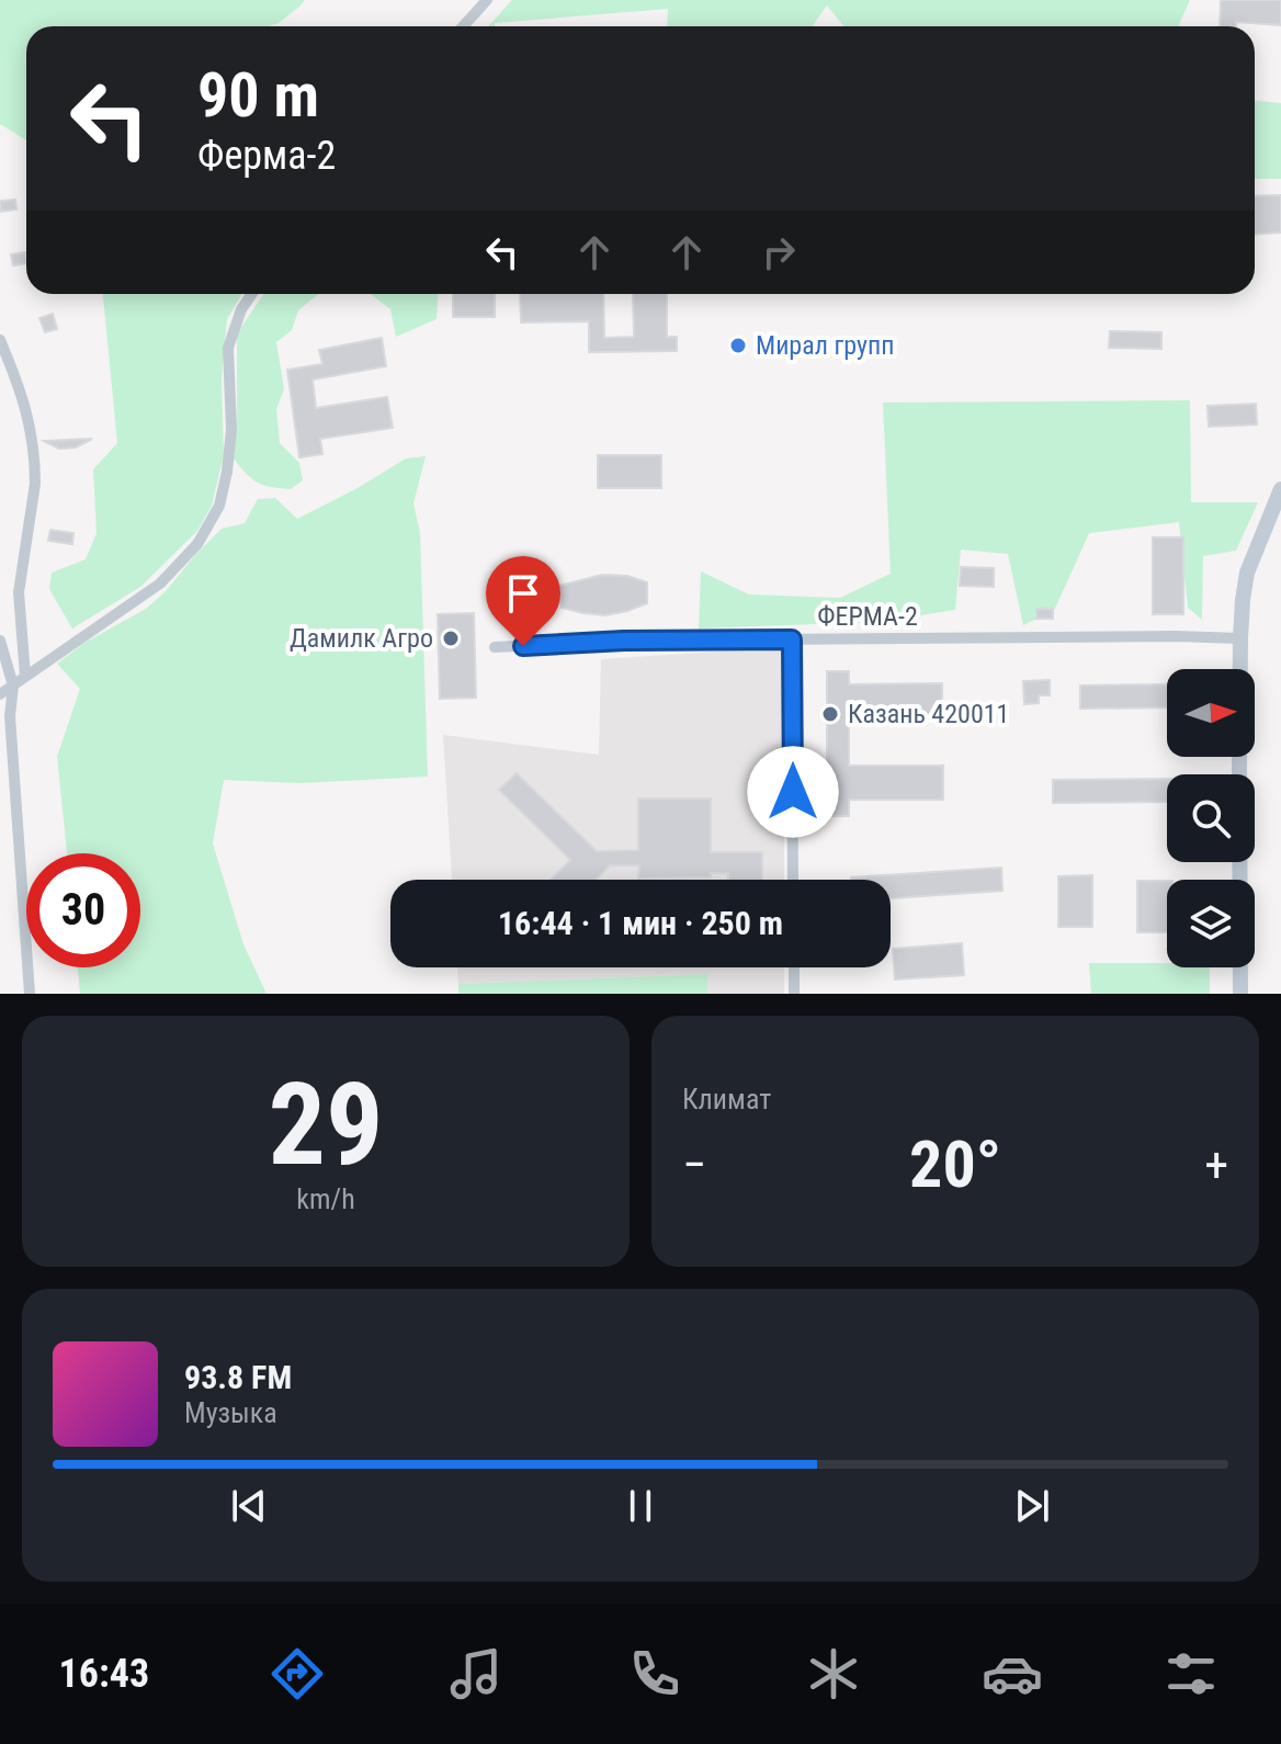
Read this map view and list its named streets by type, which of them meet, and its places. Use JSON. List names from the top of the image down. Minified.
{"streets":{"street":["ФЕРМА-2"]},"places":["Мирал групп","Дамилк Агро","Казань 420011"],"north":"right","page":{"turn":["90 m","Ферма-2"],"limit":"30","trip":"16:44 · 1 мин · 250 m","tile":[["29","km/h"],"Климат"],"heat":["−","20°","+"],"song":["93.8 FM","Музыка"],"tabs":"16:43"}}
